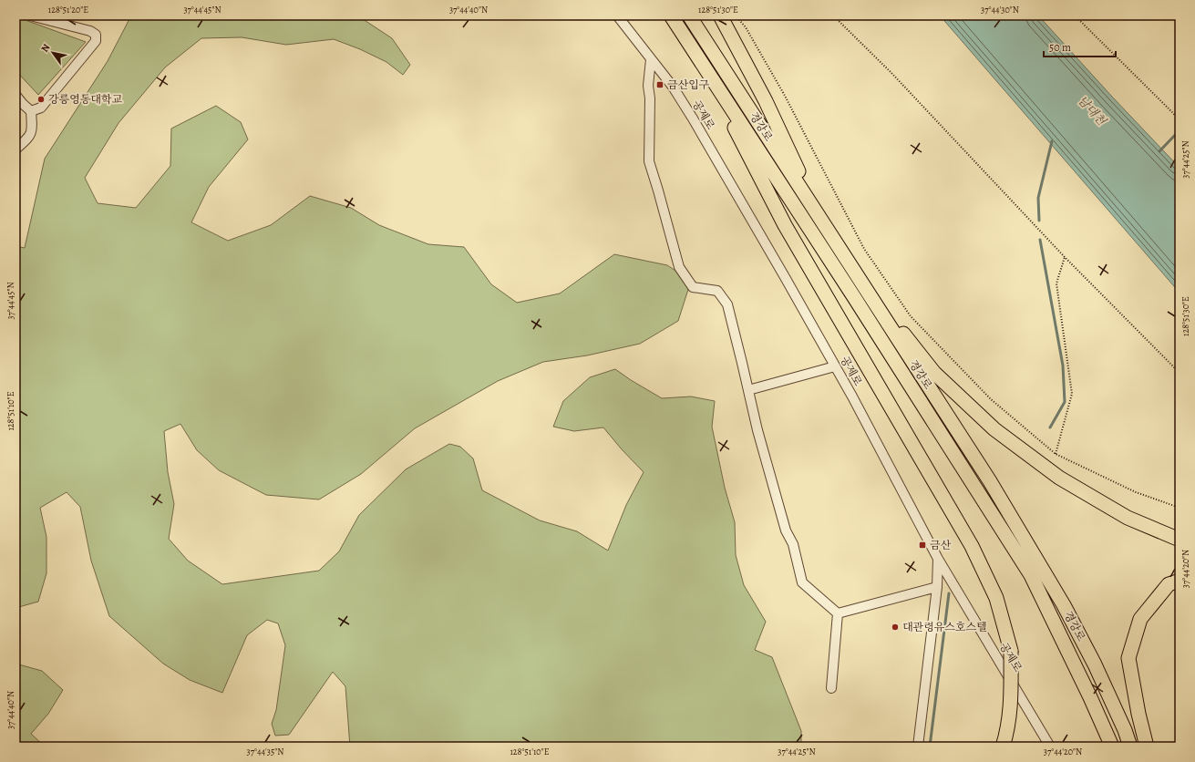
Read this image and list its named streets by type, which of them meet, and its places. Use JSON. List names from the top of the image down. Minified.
{"streets":{"highway":["경강로"],"street":["공제로"]},"water":["남대천"],"places":{"transit":["금산입구","금산"],"other":["강릉영동대학교","대관령유스호스텔"]},"scale_bar":"50 m","north":"top left","coordinates":["128°51'20\"E","37°44'45\"N","37°44'40\"N","128°51'30\"E","37°44'30\"N","37°44'25\"N","128°51'10\"E","37°44'20\"N","37°44'35\"N"]}
